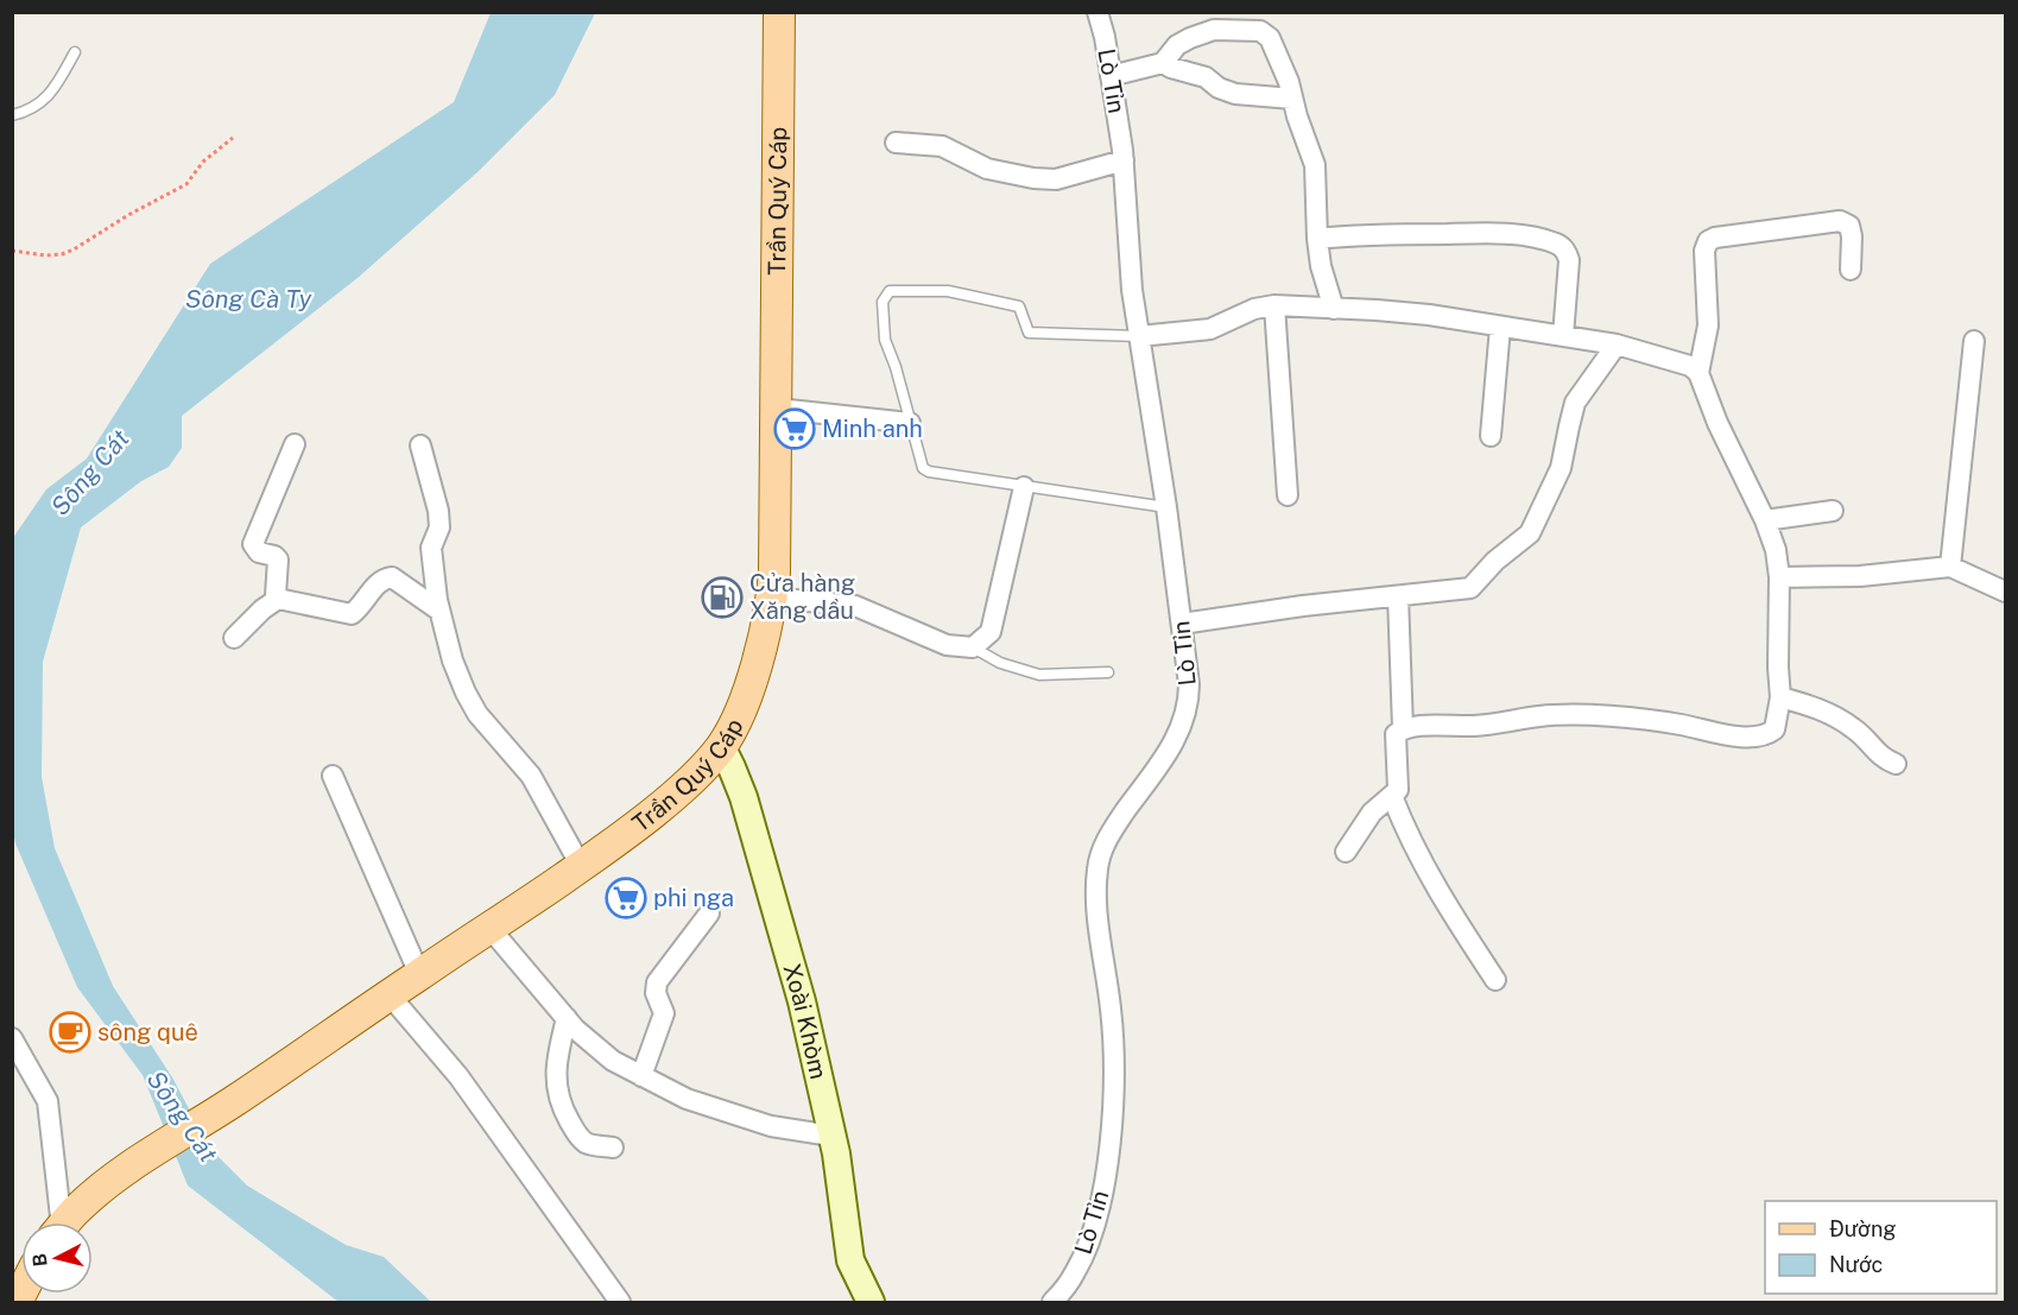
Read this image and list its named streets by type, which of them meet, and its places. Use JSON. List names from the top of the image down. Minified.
{"streets":{"main road":["Trần Quý Cáp"],"street":["Lò Tỉn","Xoài Khòm"]},"crossings":[["Trần Quý Cáp","Xoài Khòm"]],"water":["Sông Cà Ty","Sông Cát"],"places":{"supermarket":["Minh anh","phi nga"],"fuel station":["Cửa hàng Xăng dầu"],"cafe":["sông quê"]},"legend":["Đường","Nước"],"north":"left"}
